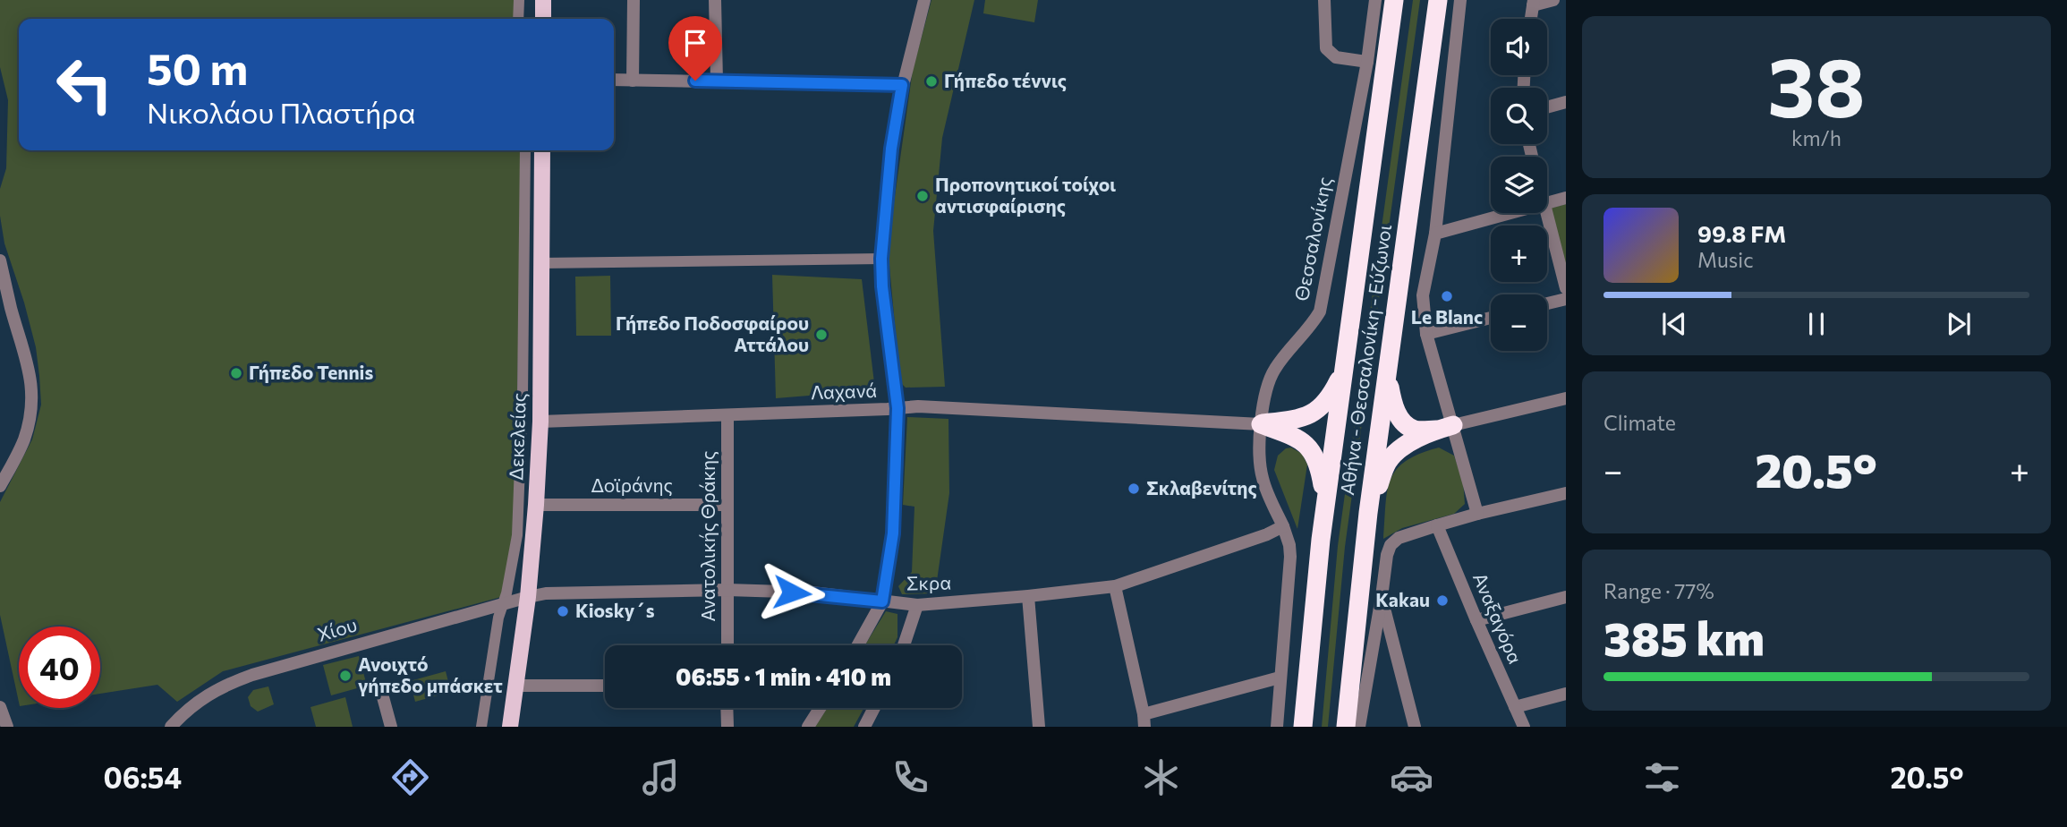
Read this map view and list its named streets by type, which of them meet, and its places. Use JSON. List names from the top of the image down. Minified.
{"streets":{"highway":["Αθήνα - Θεσσαλονίκη - Εύζωνοι"],"main road":["Δεκελείας"],"street":["Θεσσαλονίκης","Λαχανά","Δοϊράνης","Ανατολικής Θράκης","Σκρα","Αναξαγόρα","Χίου"]},"crossings":[["Θεσσαλονίκης","Λαχανά"],["Θεσσαλονίκης","Σκρα"],["Λαχανά","Δεκελείας"],["Λαχανά","Ανατολικής Θράκης"],["Δεκελείας","Δοϊράνης"],["Δεκελείας","Σκρα"],["Δεκελείας","Χίου"],["Δοϊράνης","Ανατολικής Θράκης"],["Ανατολικής Θράκης","Σκρα"],["Σκρα","Χίου"]],"places":["Γήπεδο τέννις","Προπονητικοί τοίχοι αντισφαίρισης","Le Blanc","Γήπεδο Ποδοσφαίρου Αττάλου","Γήπεδο Tennis","Σκλαβενίτης","Kakau","Kiosky´s","Ανοιχτό γήπεδο μπάσκετ"],"page":{"tile":[["38","km/h"],"Climate",["Range · 77%","385 km"]],"map_buttons":["+","−"],"turn":["50 m","Νικολάου Πλαστήρα"],"song":["99.8 FM","Music"],"heat":["−","20.5°","+"],"limit":"40","trip":"06:55 · 1 min · 410 m","tabs":["06:54","20.5°"]}}
